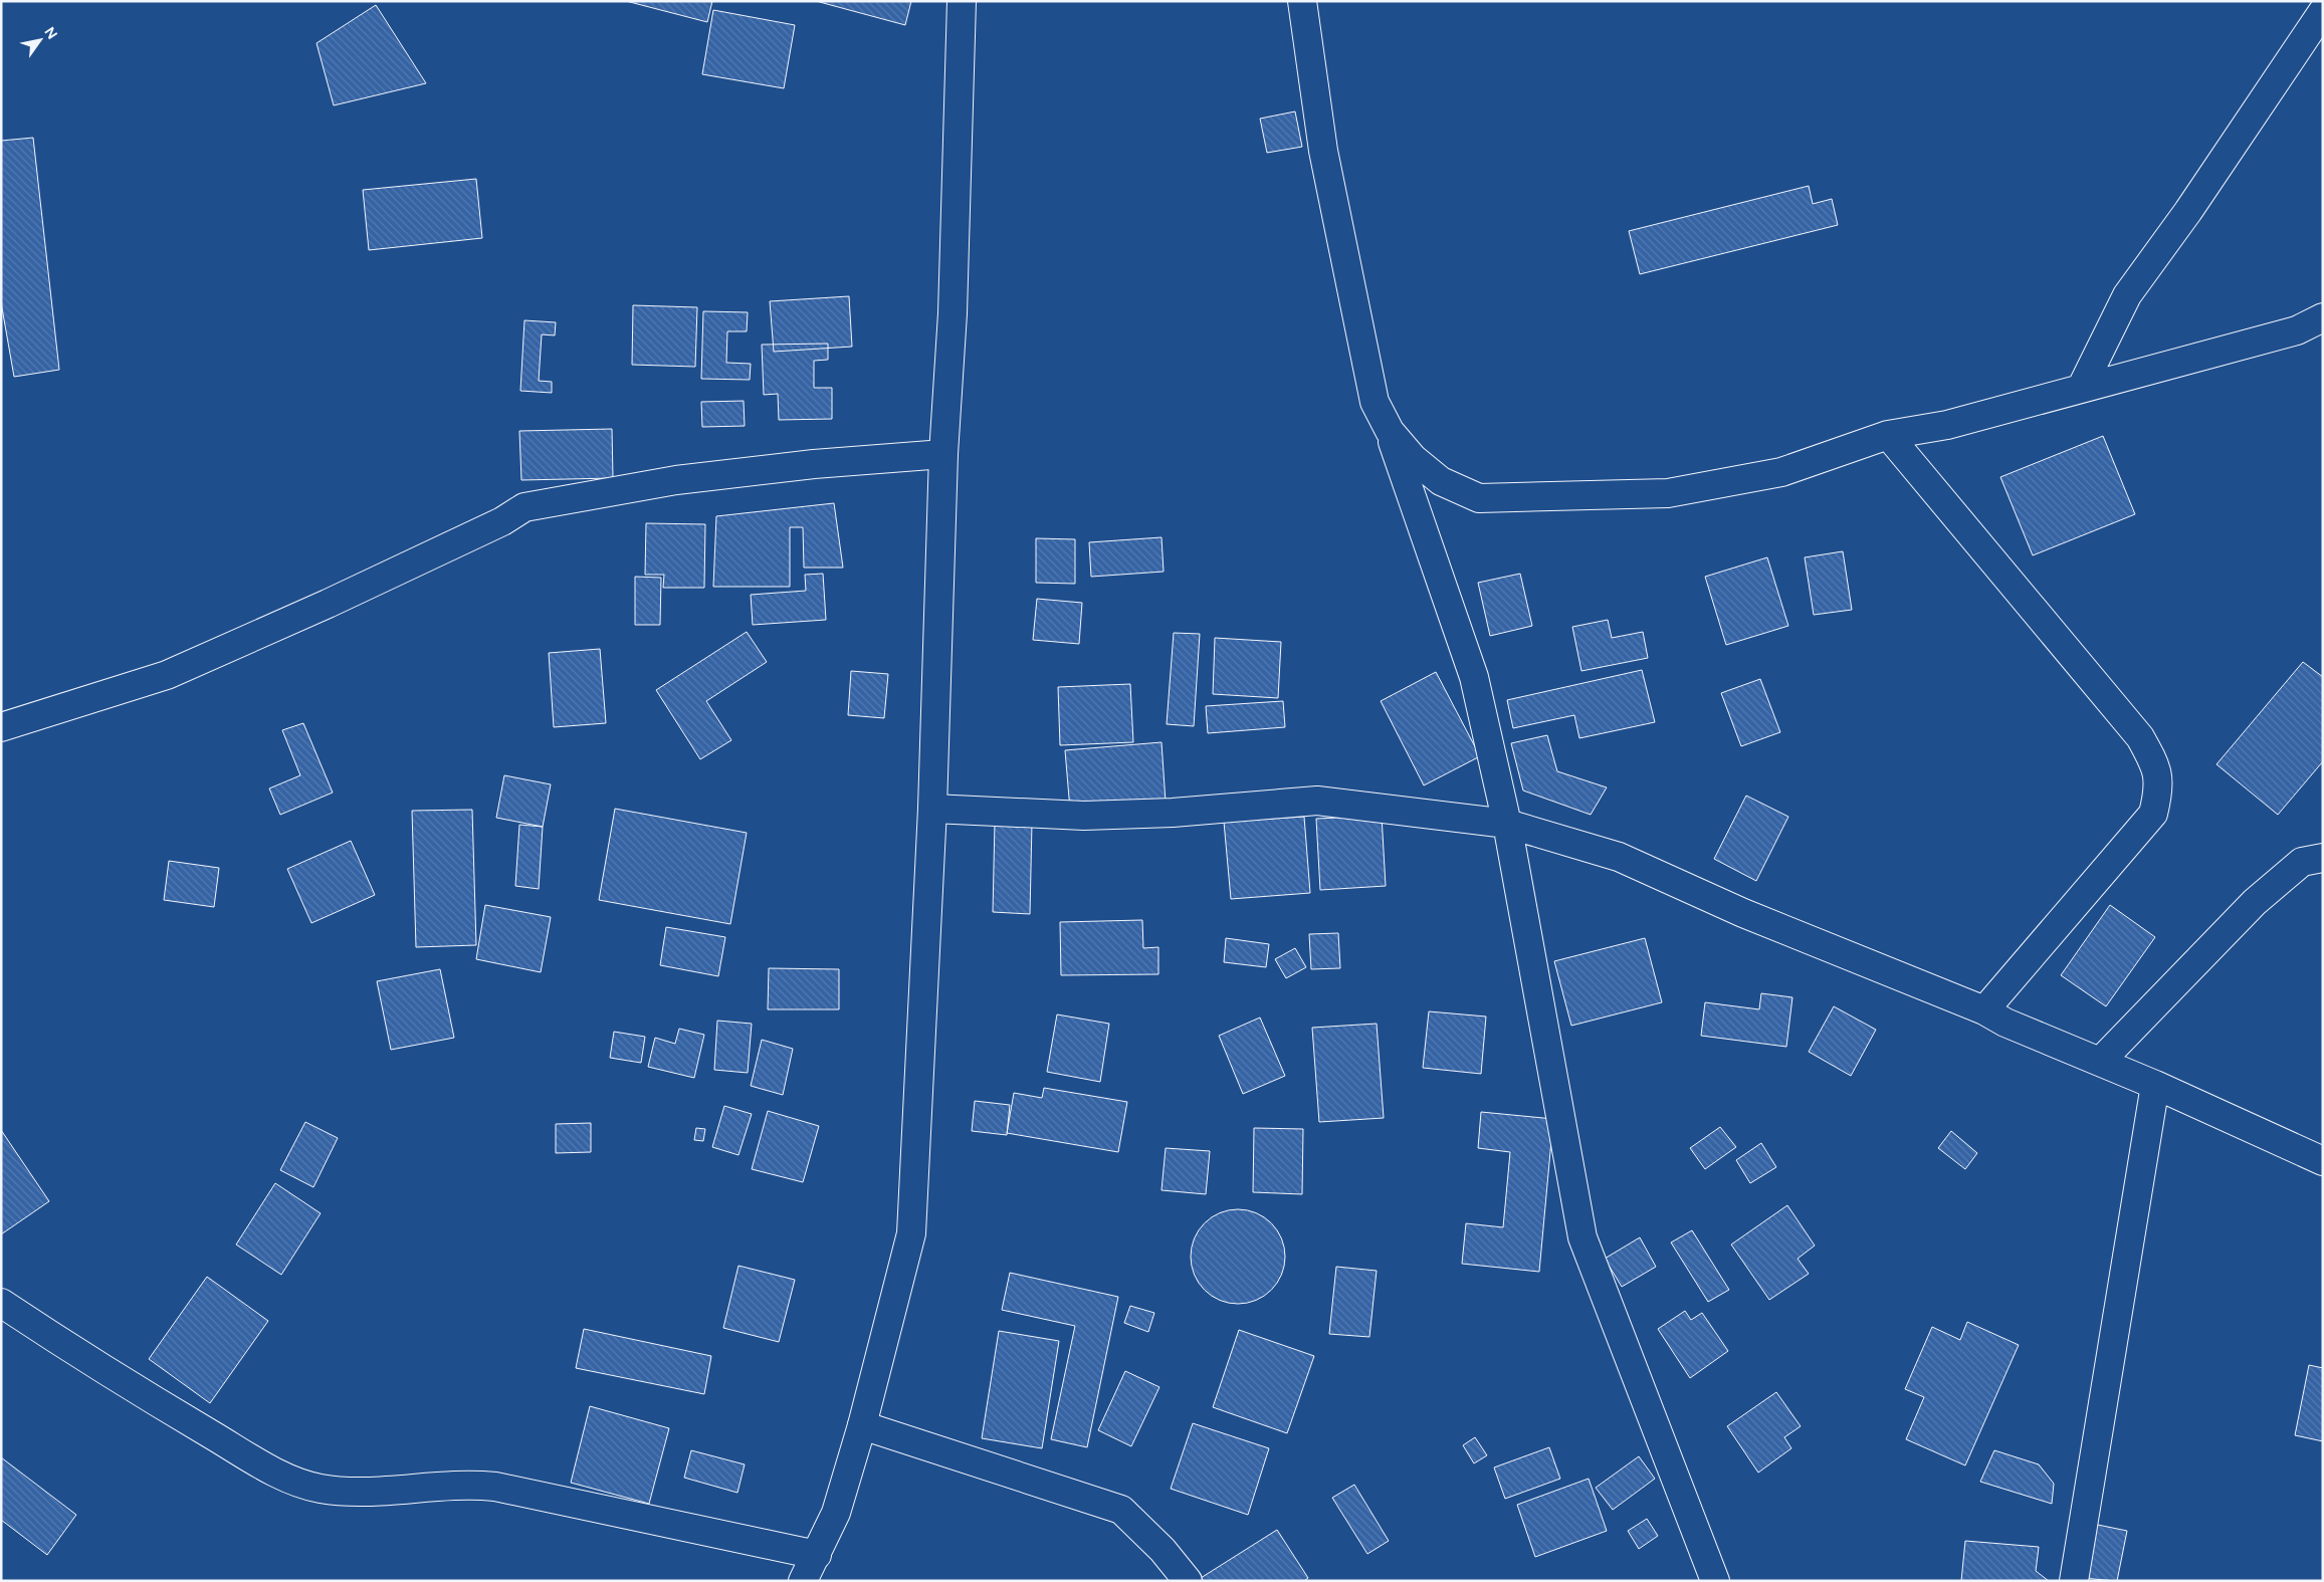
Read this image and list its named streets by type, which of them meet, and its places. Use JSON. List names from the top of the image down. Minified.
{"north":"top right"}
